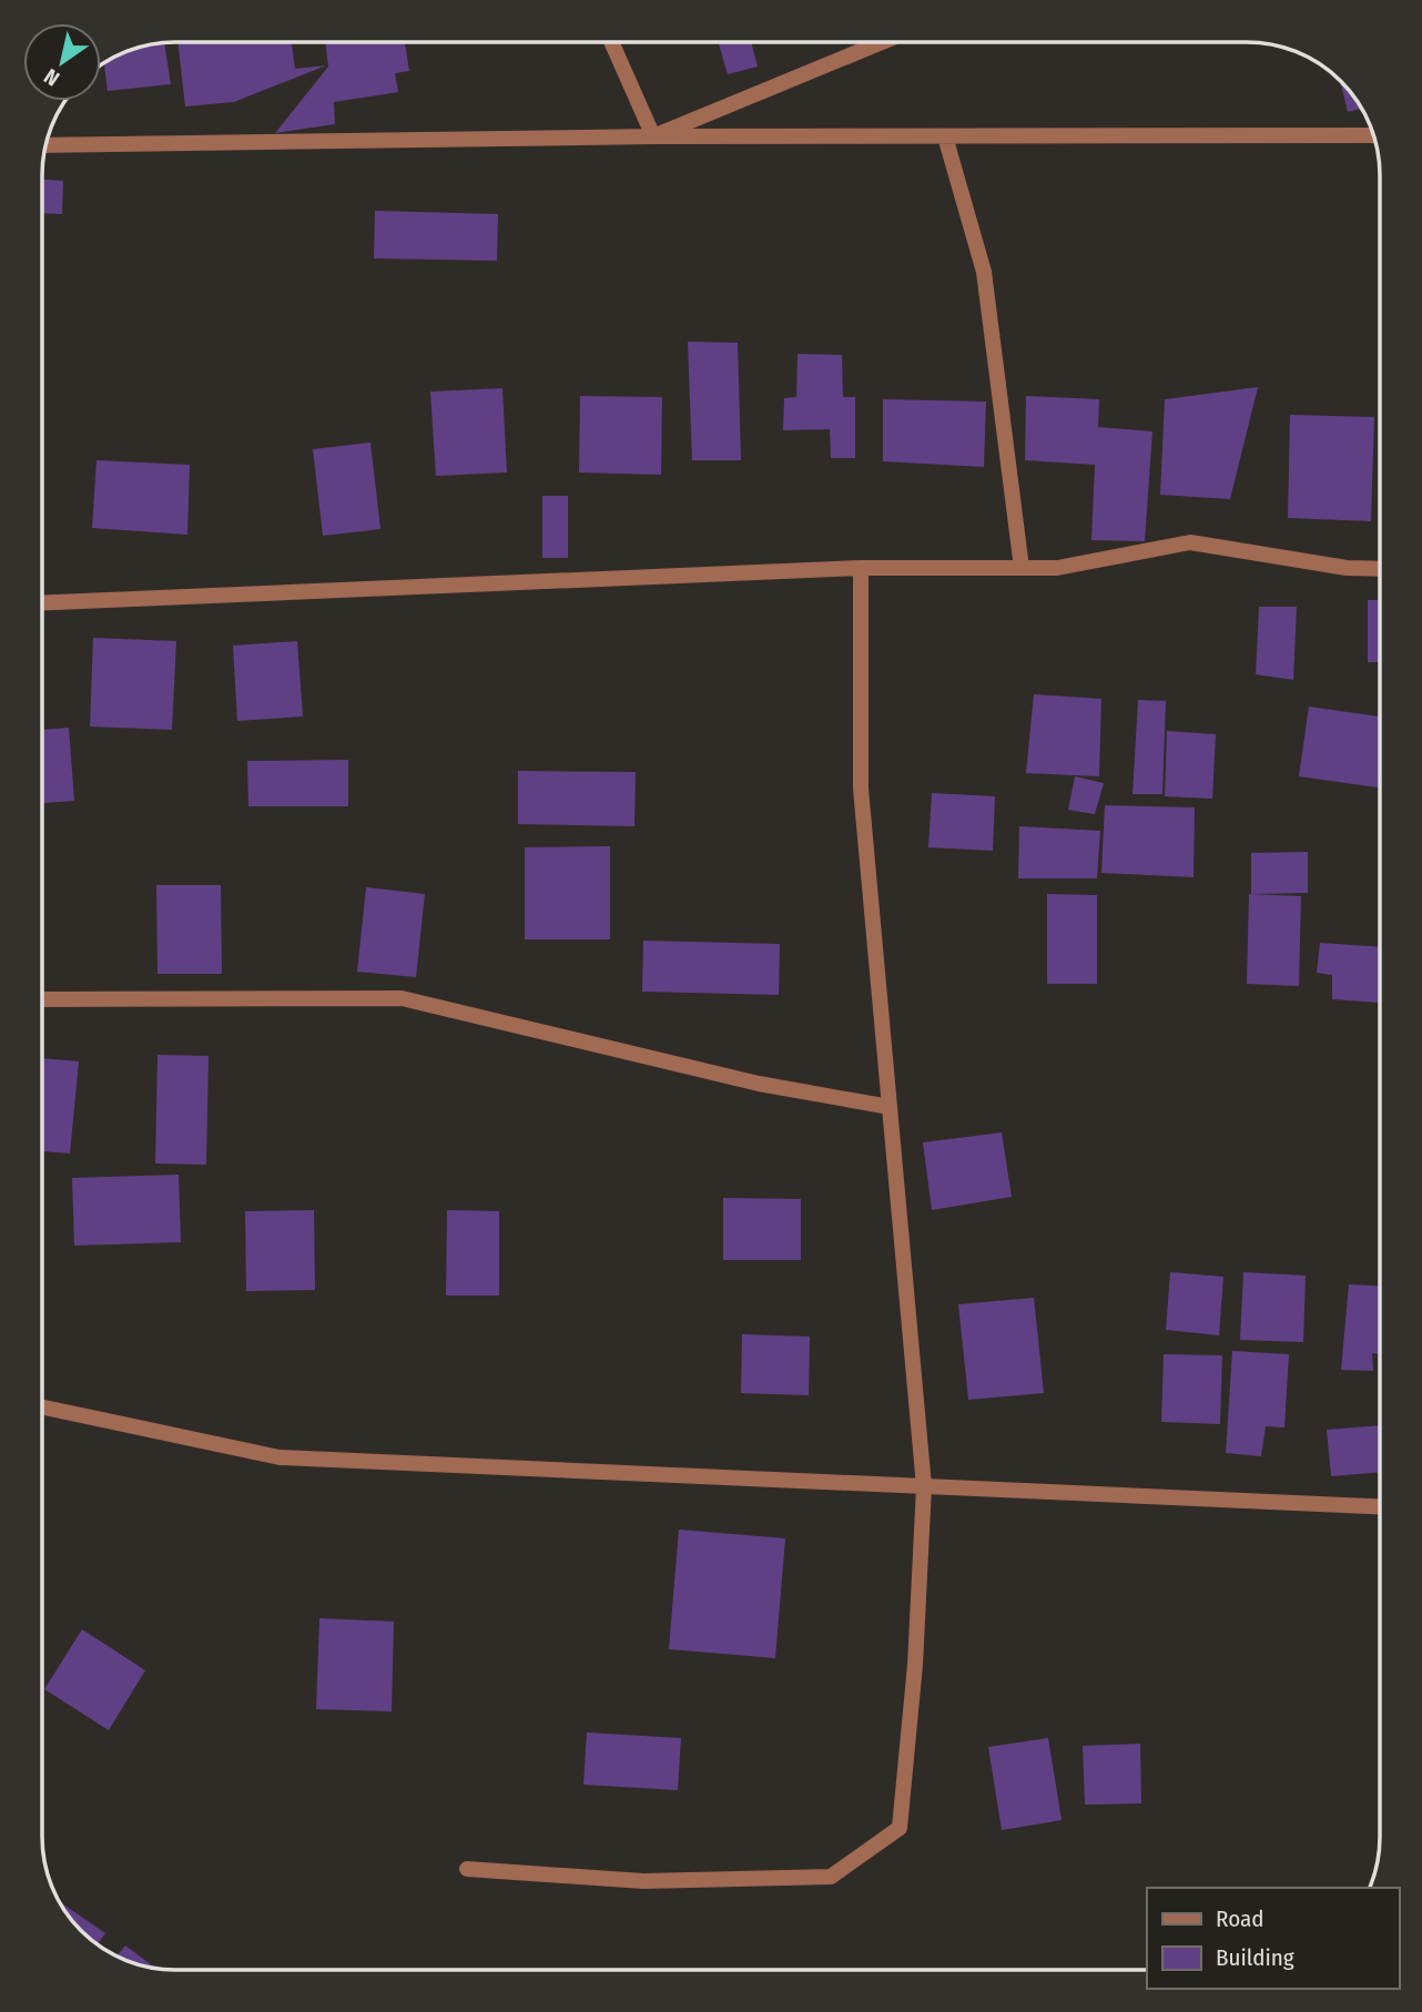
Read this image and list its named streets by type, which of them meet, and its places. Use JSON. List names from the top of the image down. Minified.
{"legend":["Road","Building"],"north":"bottom left"}
